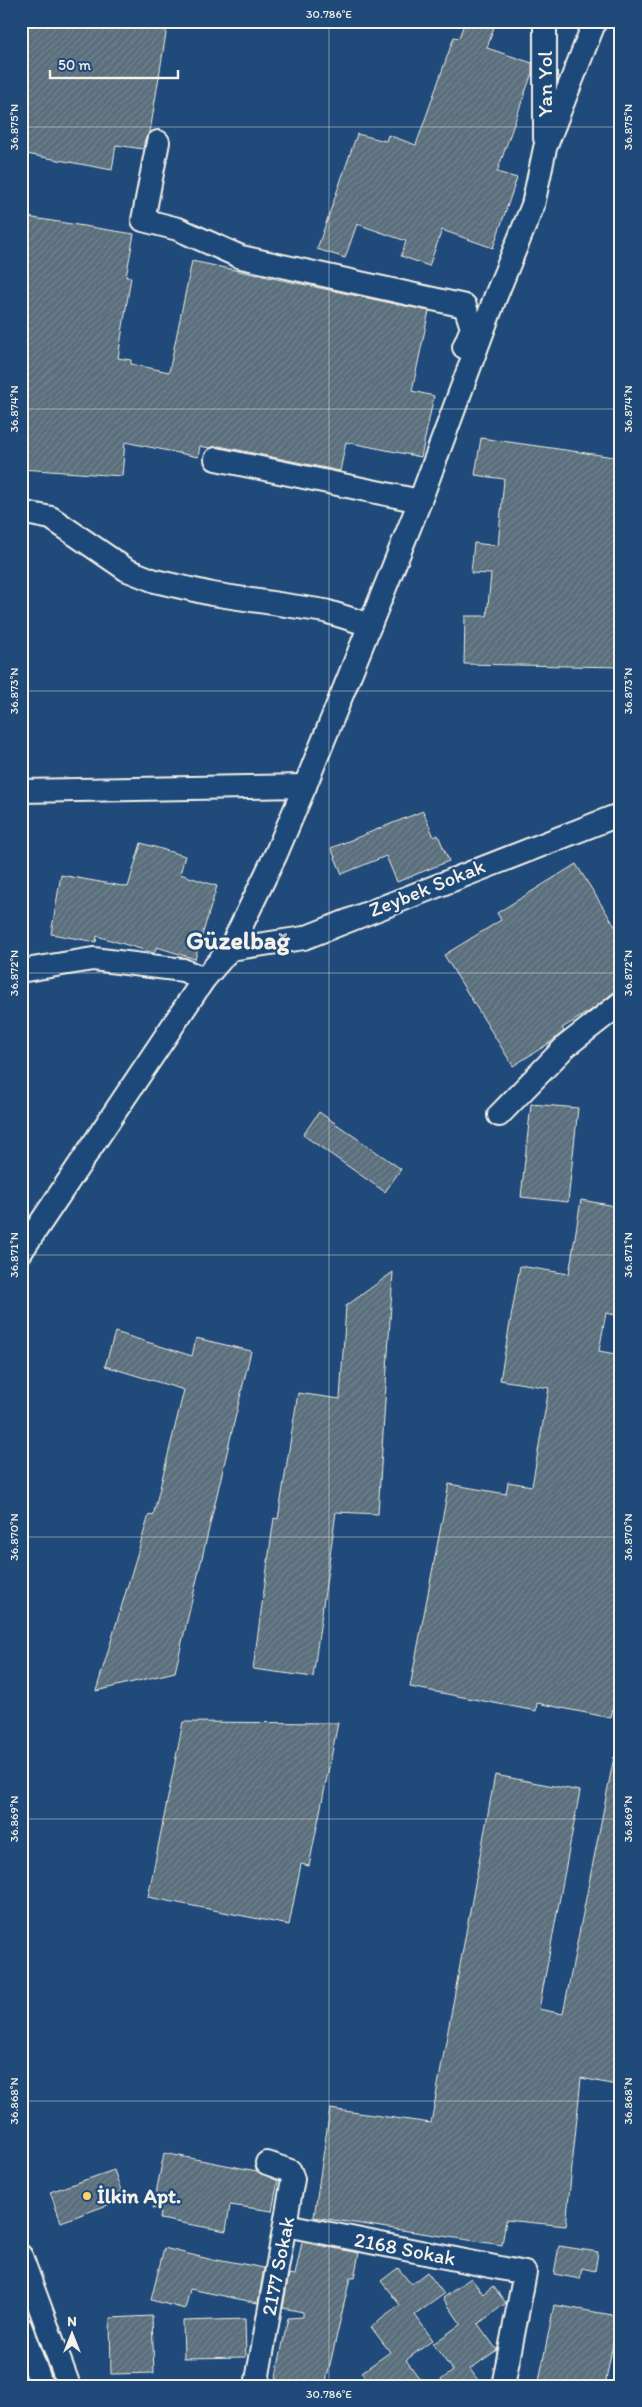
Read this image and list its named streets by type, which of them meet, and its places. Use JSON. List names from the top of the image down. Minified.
{"streets":{"street":["Yan Yol","Zeybek Sokak","2168 Sokak","2177 Sokak"]},"crossings":[["2168 Sokak","2177 Sokak"]],"districts":["Güzelbağ"],"places":["İlkin Apt."],"scale_bar":"50 m","north":"top","coordinates":["30.786°E","36.875°N","36.874°N","36.873°N","36.872°N","36.871°N","36.870°N","36.869°N","36.868°N"]}
